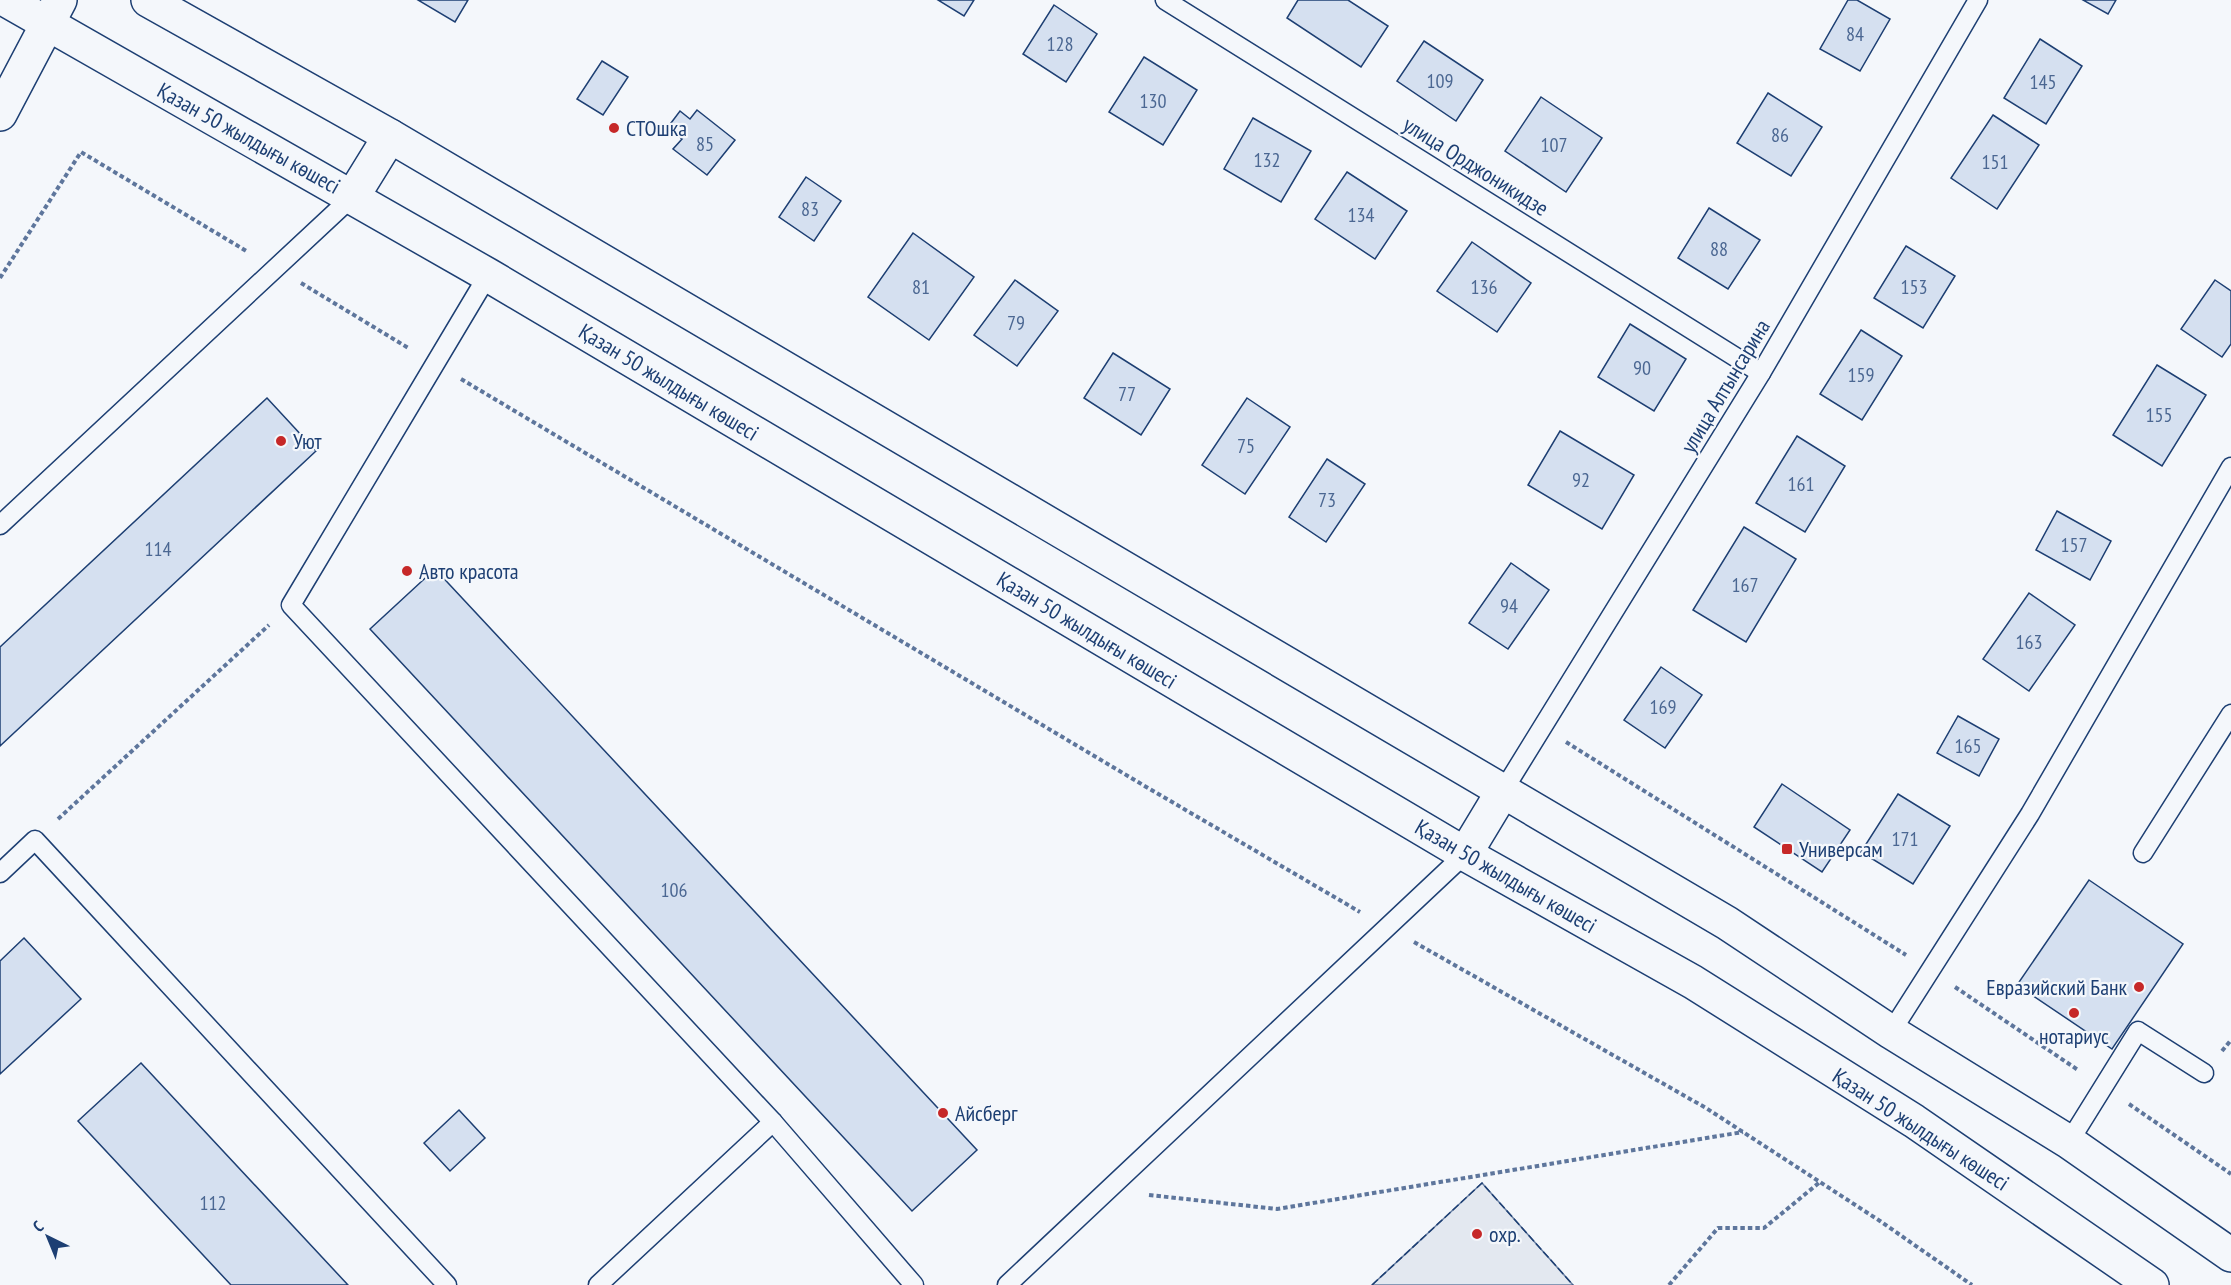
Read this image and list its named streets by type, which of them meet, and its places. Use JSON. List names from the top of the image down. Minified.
{"streets":{"street":["Қазан 50 жылдығы көшесі"],"lane":["улица Орджоникидзе","улица Алтынсарина"]},"crossings":[["улица Орджоникидзе","улица Алтынсарина"]],"places":{"other":["СТОшка","Уют","Авто красота","Евразийский Банк","нотариус","Айсберг","охр."],"transit":["Универсам"]},"house_numbers":["84","128","109","145","130","86","85","107","132","151","83","134","88","81","136","153","79","90","159","77","155","75","92","161","73","157","114","167","94","163","169","165","171","106","112"],"north":"top left"}
